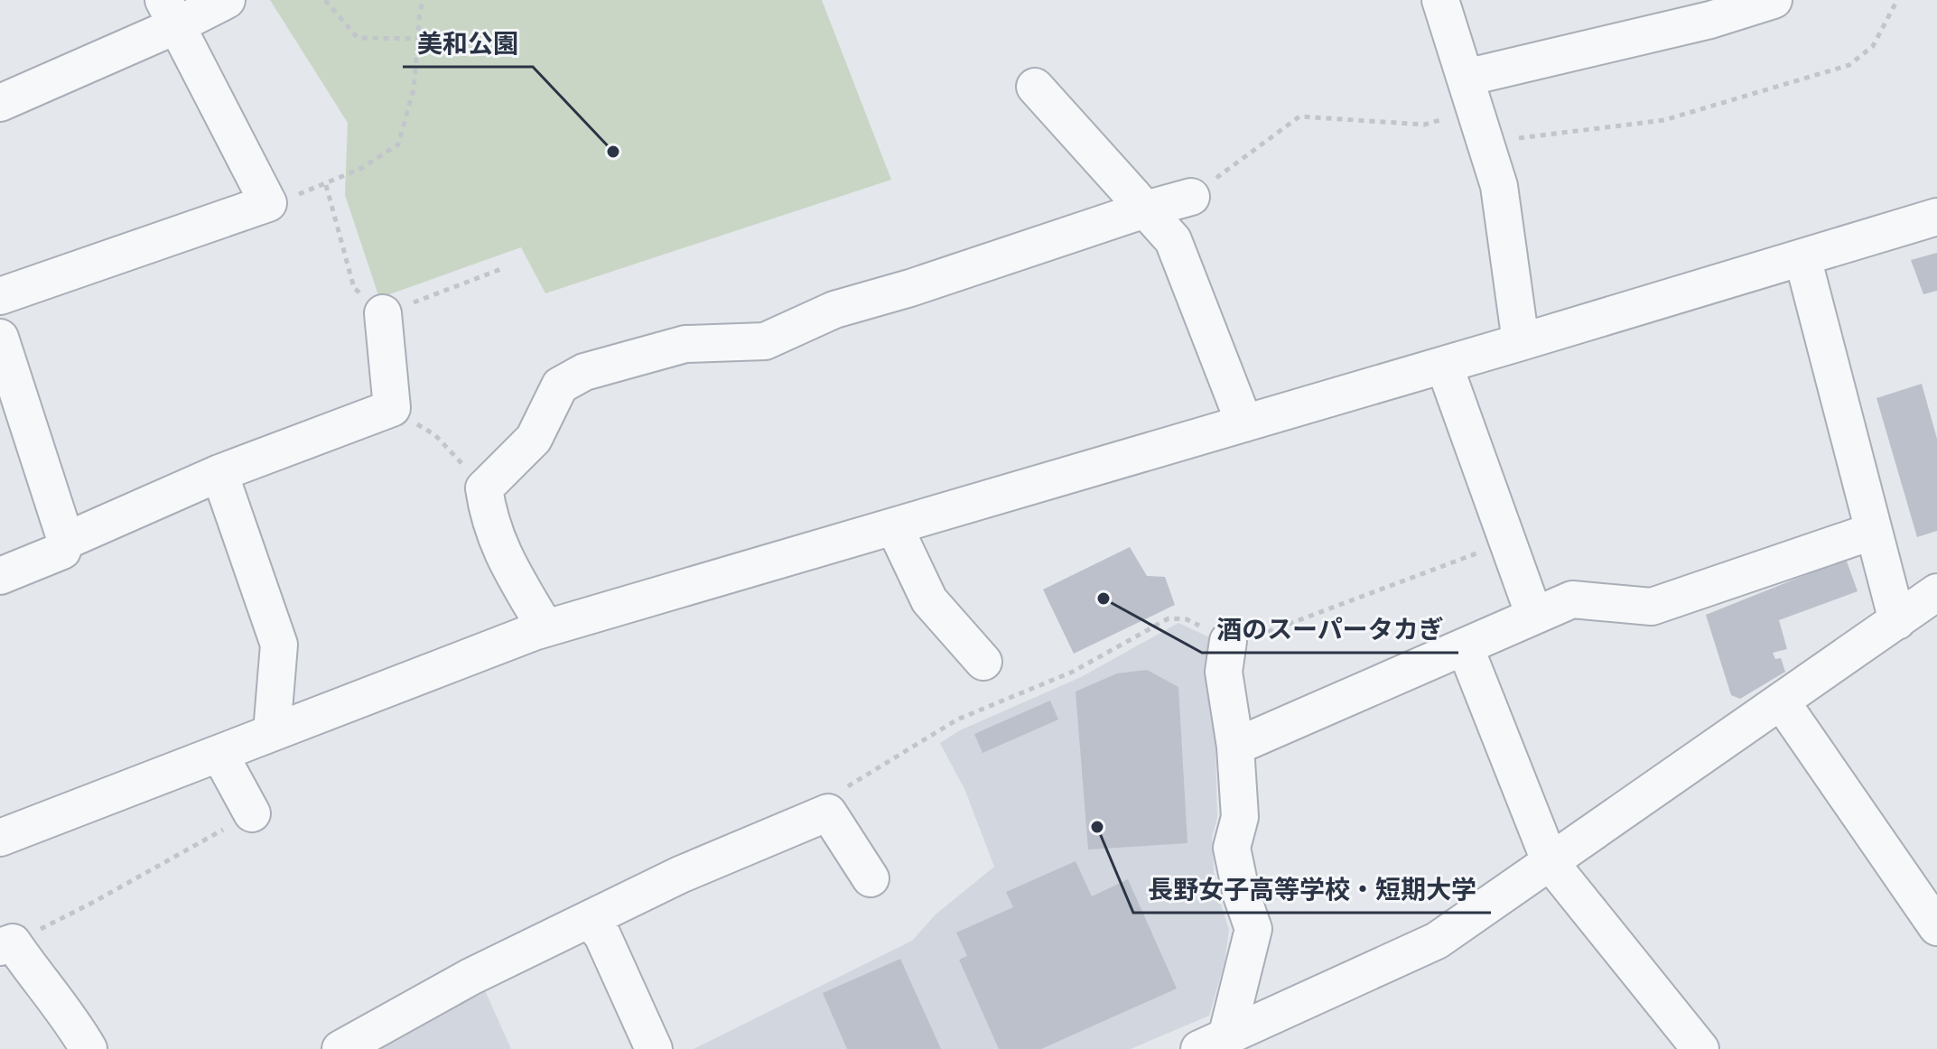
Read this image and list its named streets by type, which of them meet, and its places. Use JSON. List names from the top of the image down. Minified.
{"places":["美和公園","酒のスーパータカぎ","長野女子高等学校・短期大学"]}
